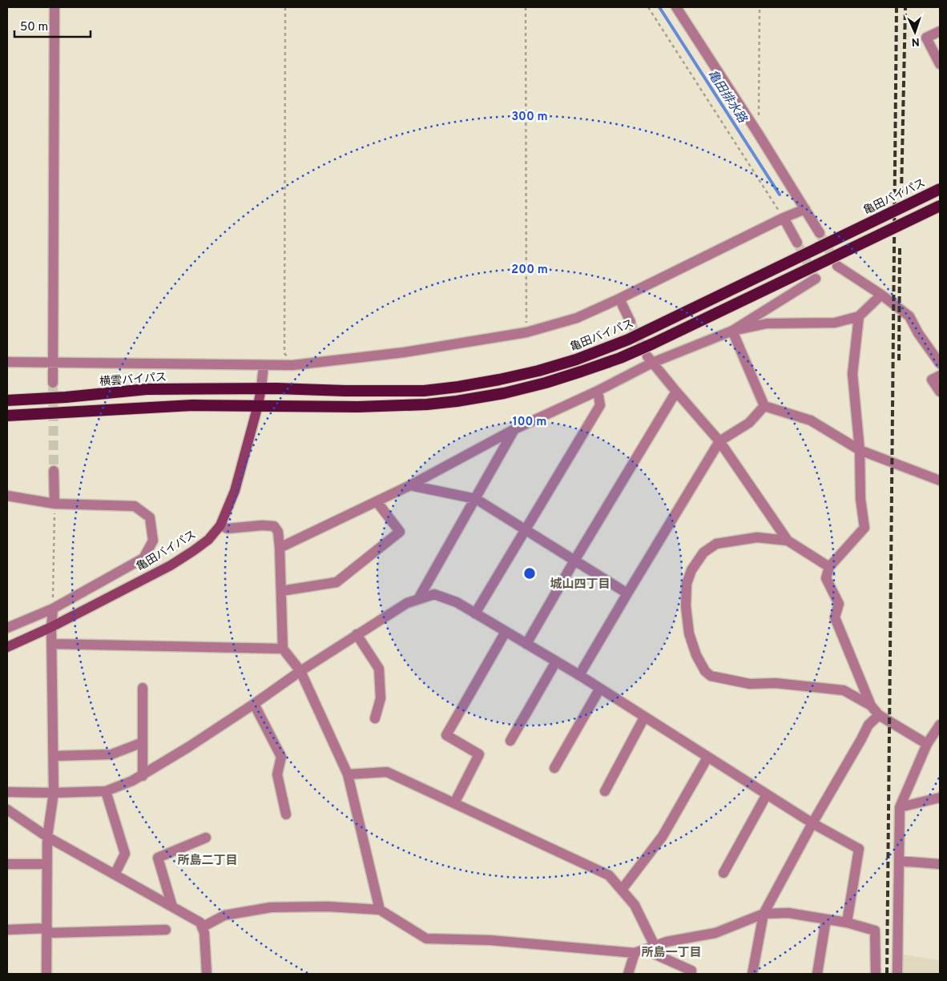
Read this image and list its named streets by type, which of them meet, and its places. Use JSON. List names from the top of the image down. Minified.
{"streets":{"highway":["亀田バイパス","横雲バイパス"]},"crossings":[["亀田バイパス","横雲バイパス"]],"districts":["城山四丁目","所島二丁目","所島一丁目"],"water":["亀田排水路"],"scale_bar":"50 m","north":"bottom","rings":["300 m","200 m","100 m"]}
